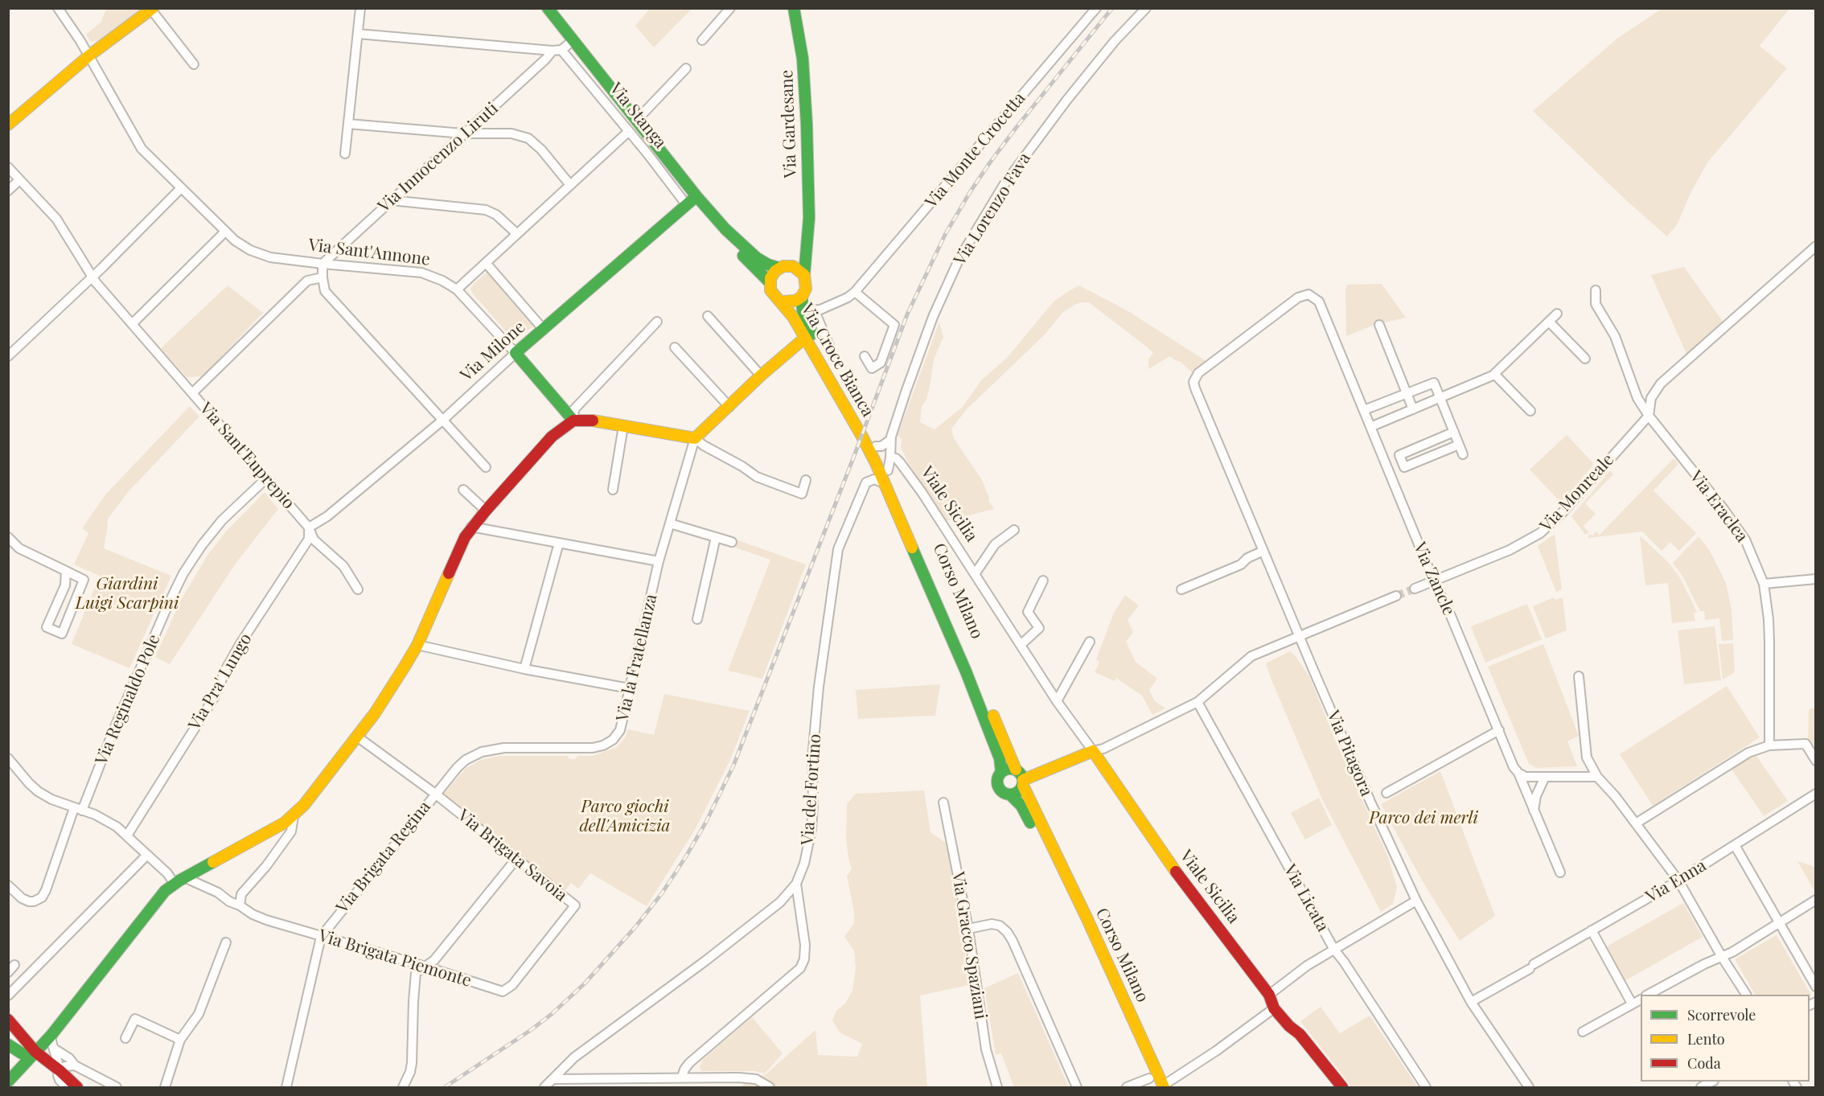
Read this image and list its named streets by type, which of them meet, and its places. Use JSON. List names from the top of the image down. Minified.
{"streets":{"main road":["Via Stanga","Via Gardesane","Via Sant'Annone","Via Milone","Via Croce Bianca","Viale Sicilia","Corso Milano"],"street":["Via Monte Crocetta","Via Innocenzo Liruti","Via Lorenzo Fava","Via Sant'Euprepio","Via Monreale","Via Eraclea","Via Zancle","Via la Fratellanza","Via Pra' Lungo","Via Reginaldo Pole","Via Pitagora","Via del Fortino","Via Brigata Savoia","Via Brigata Regina","Via Enna","Via Licata","Via Gracco Spaziani","Via Brigata Piemonte"]},"crossings":[["Via Stanga","Via Innocenzo Liruti"],["Via Stanga","Via Milone"],["Via Stanga","Via Croce Bianca"],["Via Gardesane","Via Croce Bianca"],["Via Monte Crocetta","Via Croce Bianca"],["Via Innocenzo Liruti","Via Sant'Annone"],["Via Lorenzo Fava","Viale Sicilia"],["Via Lorenzo Fava","Corso Milano"],["Via Sant'Annone","Via Milone"],["Via Milone","Via Croce Bianca"],["Via Milone","Via Sant'Euprepio"],["Via Milone","Via Pra' Lungo"],["Via Croce Bianca","Corso Milano"],["Via Sant'Euprepio","Via Pra' Lungo"],["Via Sant'Euprepio","Via Reginaldo Pole"],["Via Monreale","Via Eraclea"],["Via Monreale","Via Zancle"],["Via Zancle","Via Pitagora"],["Corso Milano","Via del Fortino"],["Via la Fratellanza","Via Brigata Savoia"],["Via la Fratellanza","Via Brigata Regina"],["Via Pitagora","Via Enna"],["Via Brigata Savoia","Via Brigata Regina"],["Via Brigata Savoia","Via Brigata Piemonte"],["Via Brigata Regina","Via Brigata Piemonte"]],"parks":["Giardini Luigi Scarpini","Parco giochi dell'Amicizia","Parco dei merli"],"legend":["Scorrevole","Lento","Coda"]}
